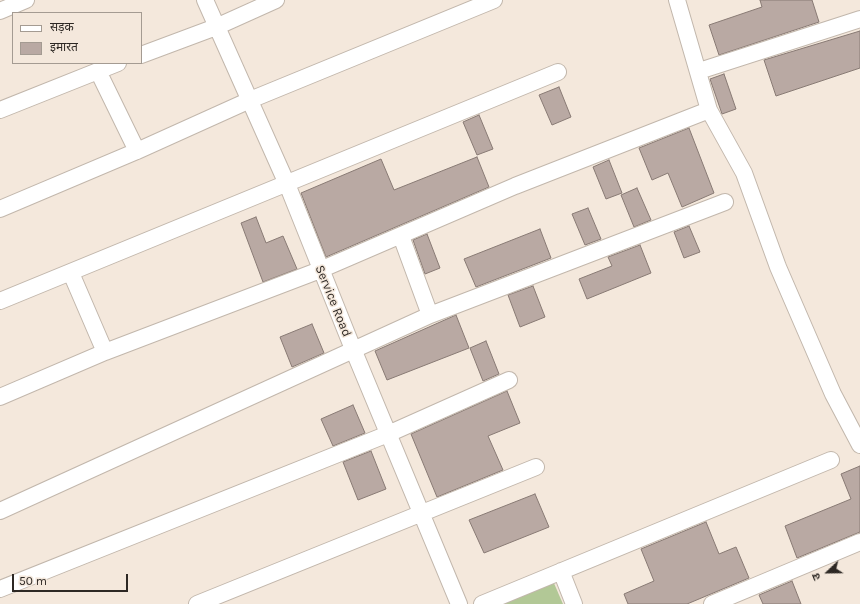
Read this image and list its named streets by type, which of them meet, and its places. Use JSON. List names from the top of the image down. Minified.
{"streets":{"street":["Service Road"]},"legend":["सड़क","इमारत"],"scale_bar":"50 m","north":"left"}
